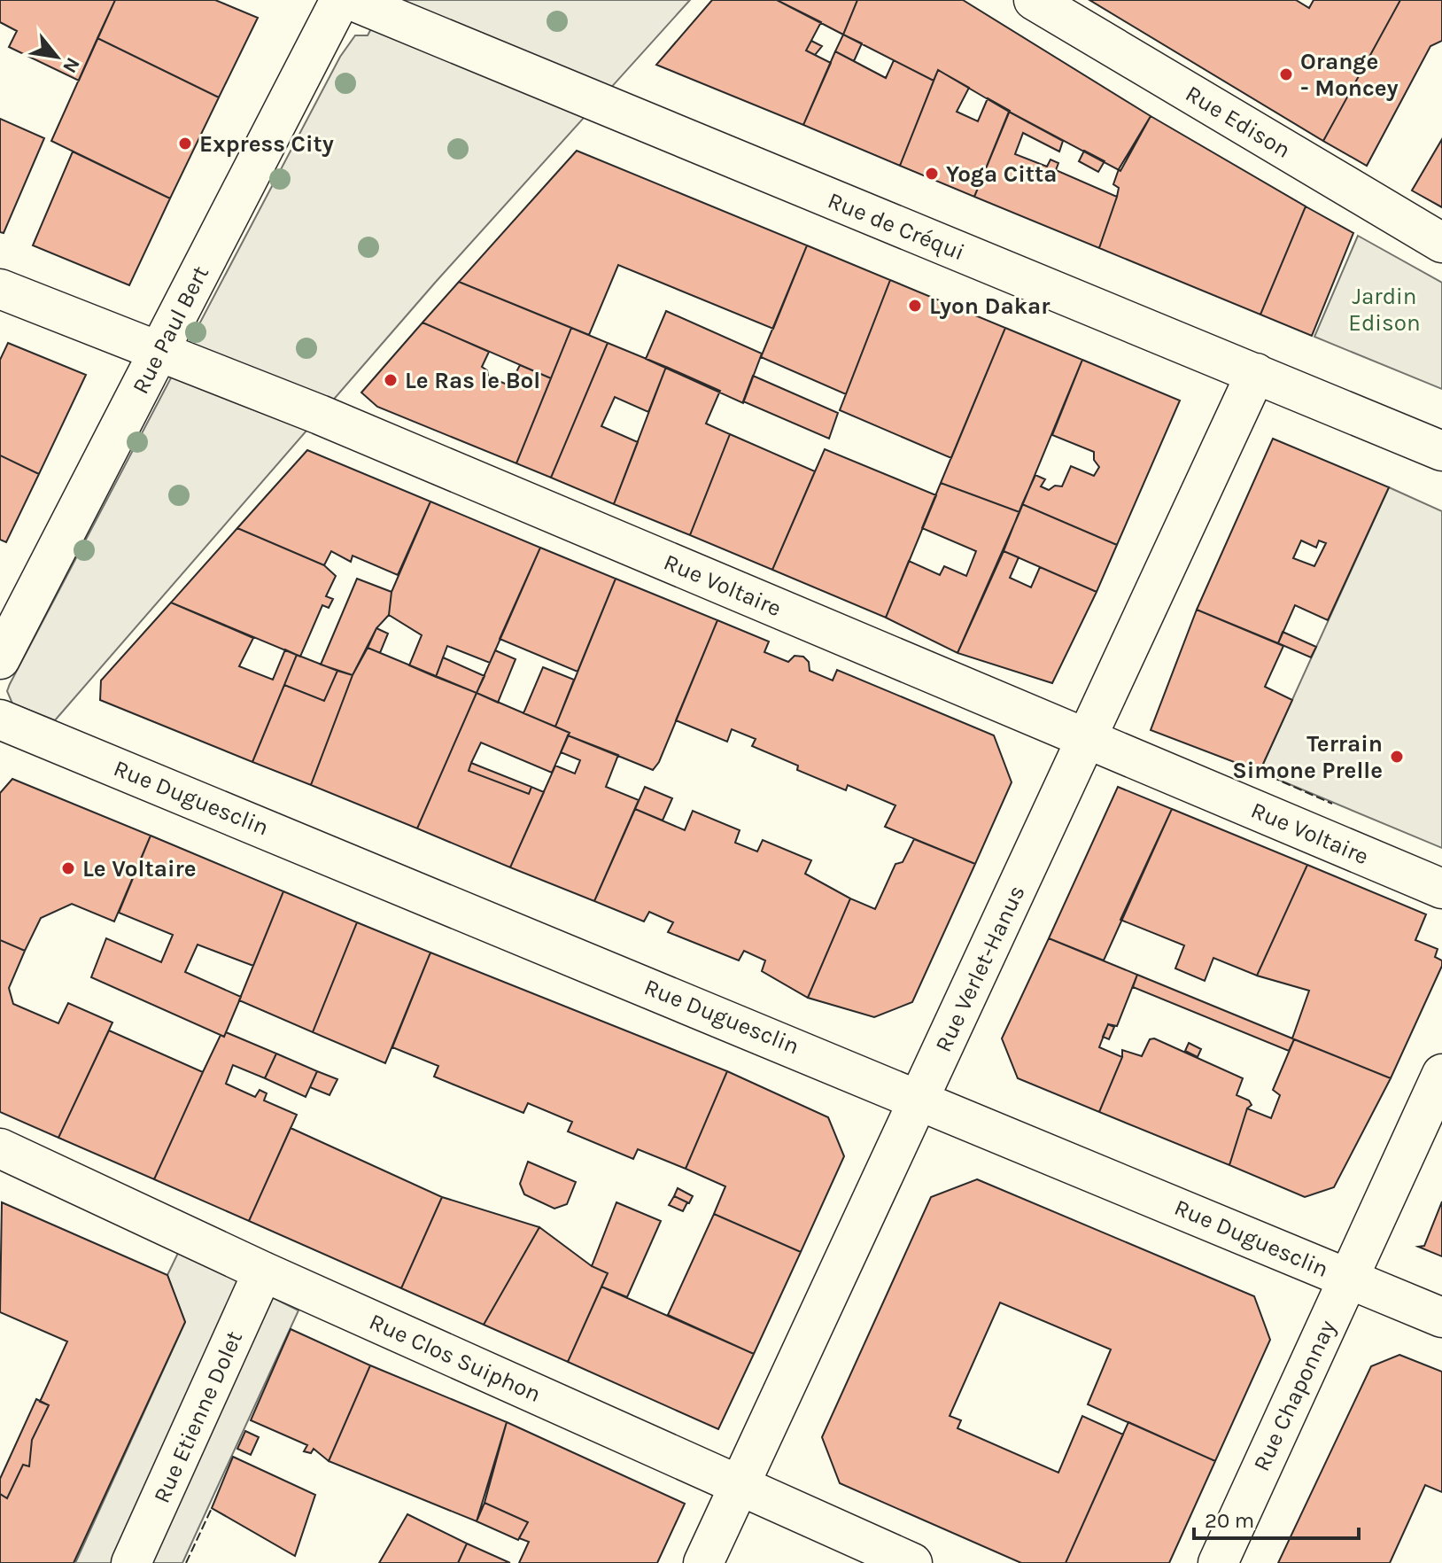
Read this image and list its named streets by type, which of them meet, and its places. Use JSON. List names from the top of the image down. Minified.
{"streets":{"street":["Rue Edison","Rue de Créqui","Rue Paul Bert","Rue Voltaire","Rue Duguesclin","Rue Verlet-Hanus","Rue Clos Suiphon","Rue Chaponnay","Rue Etienne Dolet"]},"crossings":[["Rue de Créqui","Rue Verlet-Hanus"],["Rue Paul Bert","Rue Voltaire"],["Rue Voltaire","Rue Verlet-Hanus"],["Rue Duguesclin","Rue Verlet-Hanus"],["Rue Duguesclin","Rue Chaponnay"],["Rue Verlet-Hanus","Rue Clos Suiphon"],["Rue Clos Suiphon","Rue Etienne Dolet"]],"parks":["Jardin Edison"],"places":["Orange - Moncey","Express City","Yoga Citta","Lyon Dakar","Le Ras le Bol","Terrain Simone Prelle","Le Voltaire"],"scale_bar":"20 m","north":"bottom right"}
